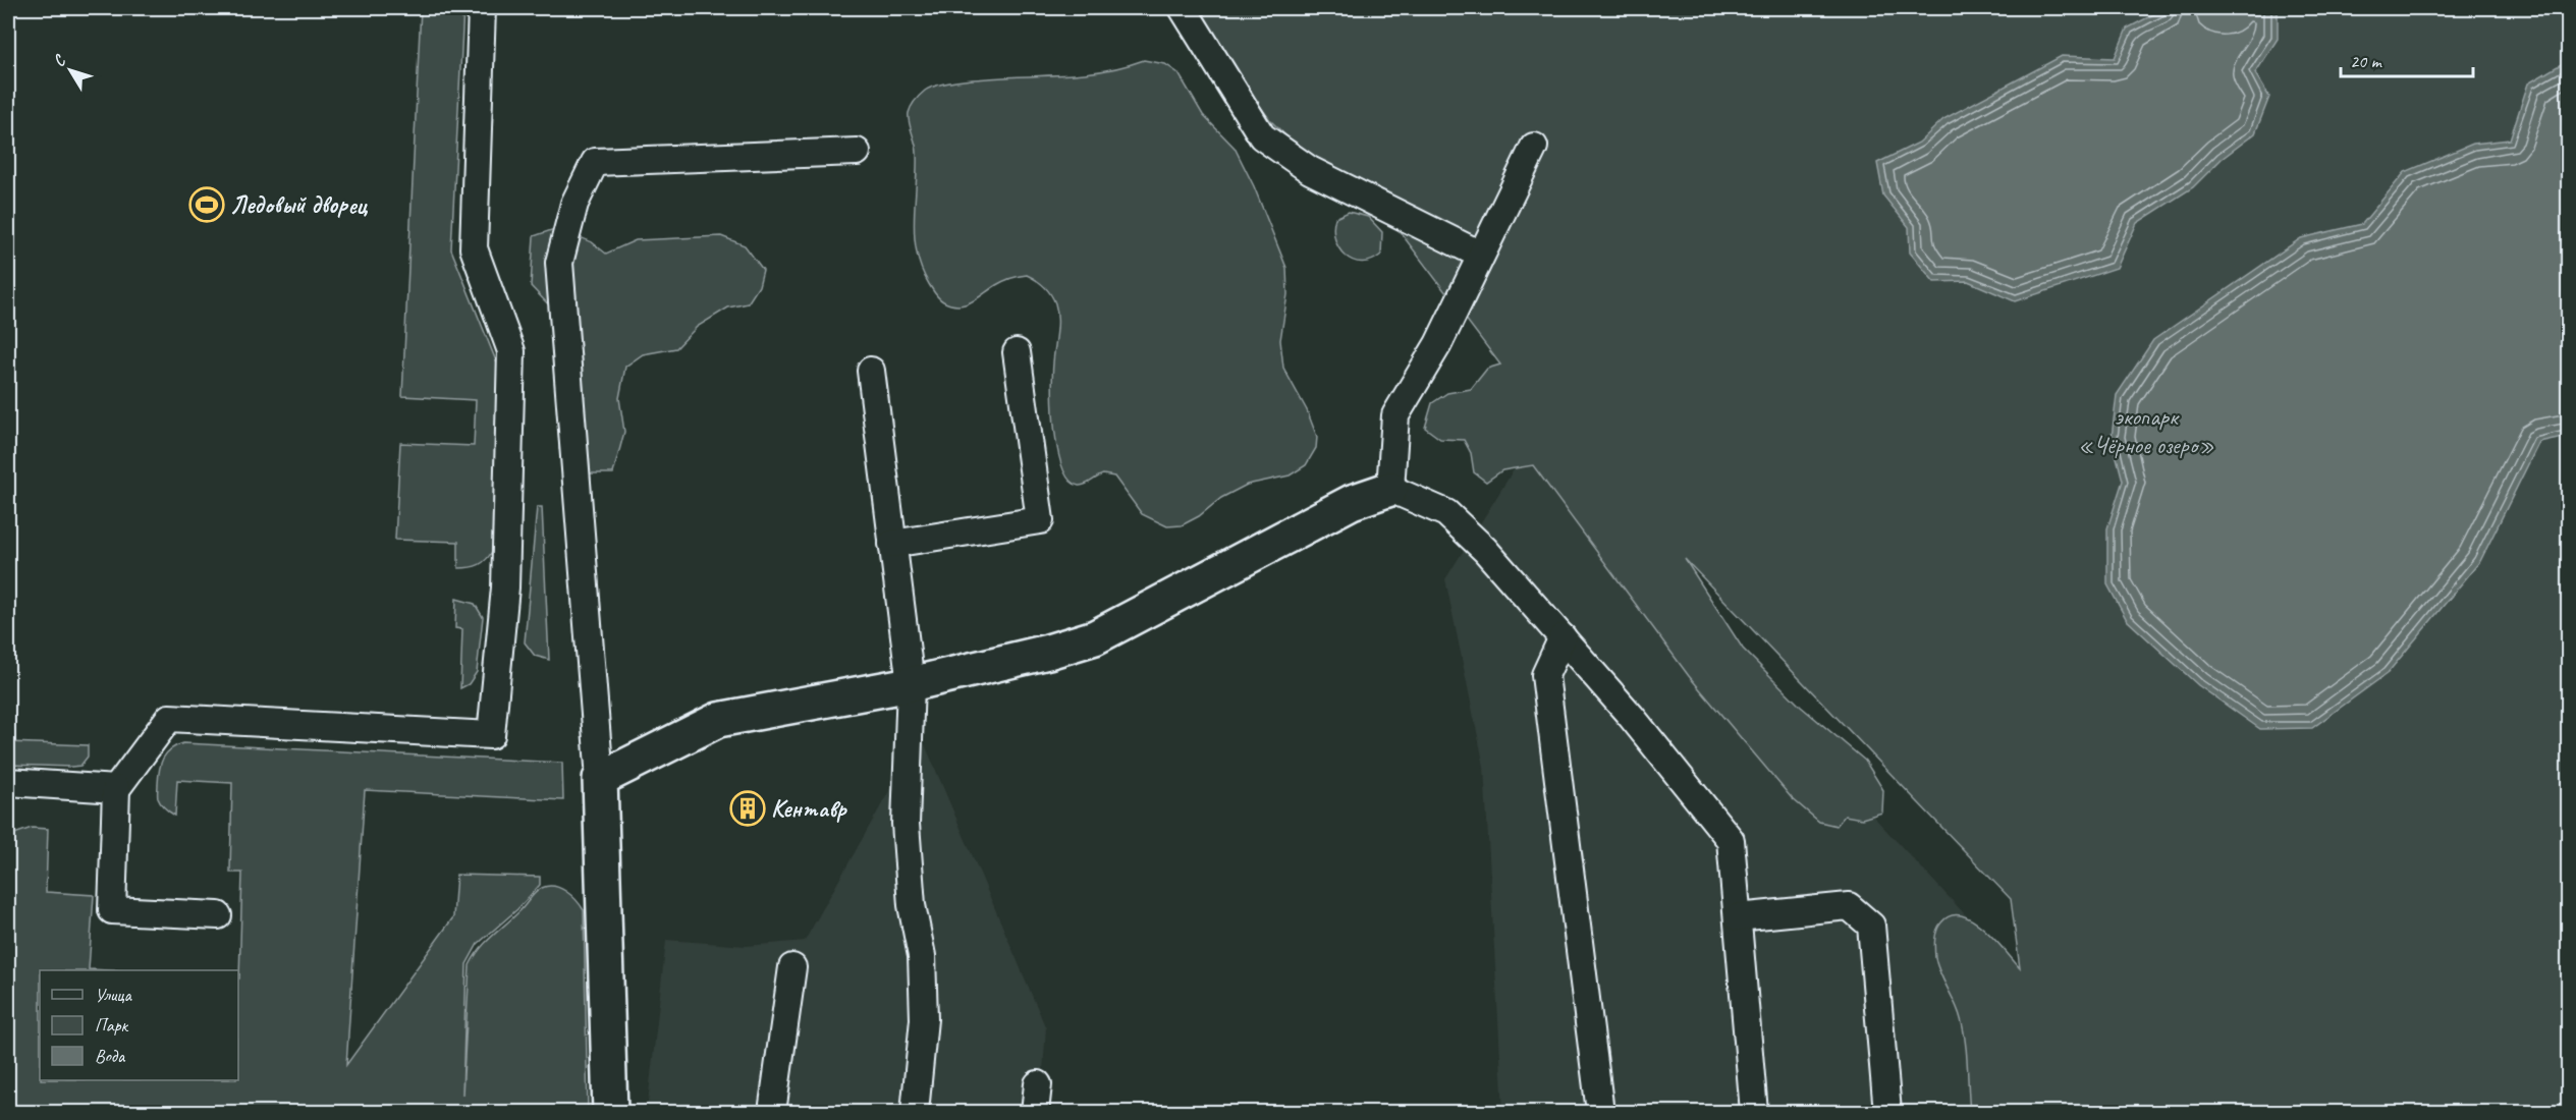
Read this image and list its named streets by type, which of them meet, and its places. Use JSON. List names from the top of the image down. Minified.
{"parks":["экопарк «Чёрное озеро»"],"places":{"sports":["Ледовый дворец"],"building":["Кентавр"]},"legend":["Улица","Парк","Вода"],"scale_bar":"20 m","north":"top left"}
